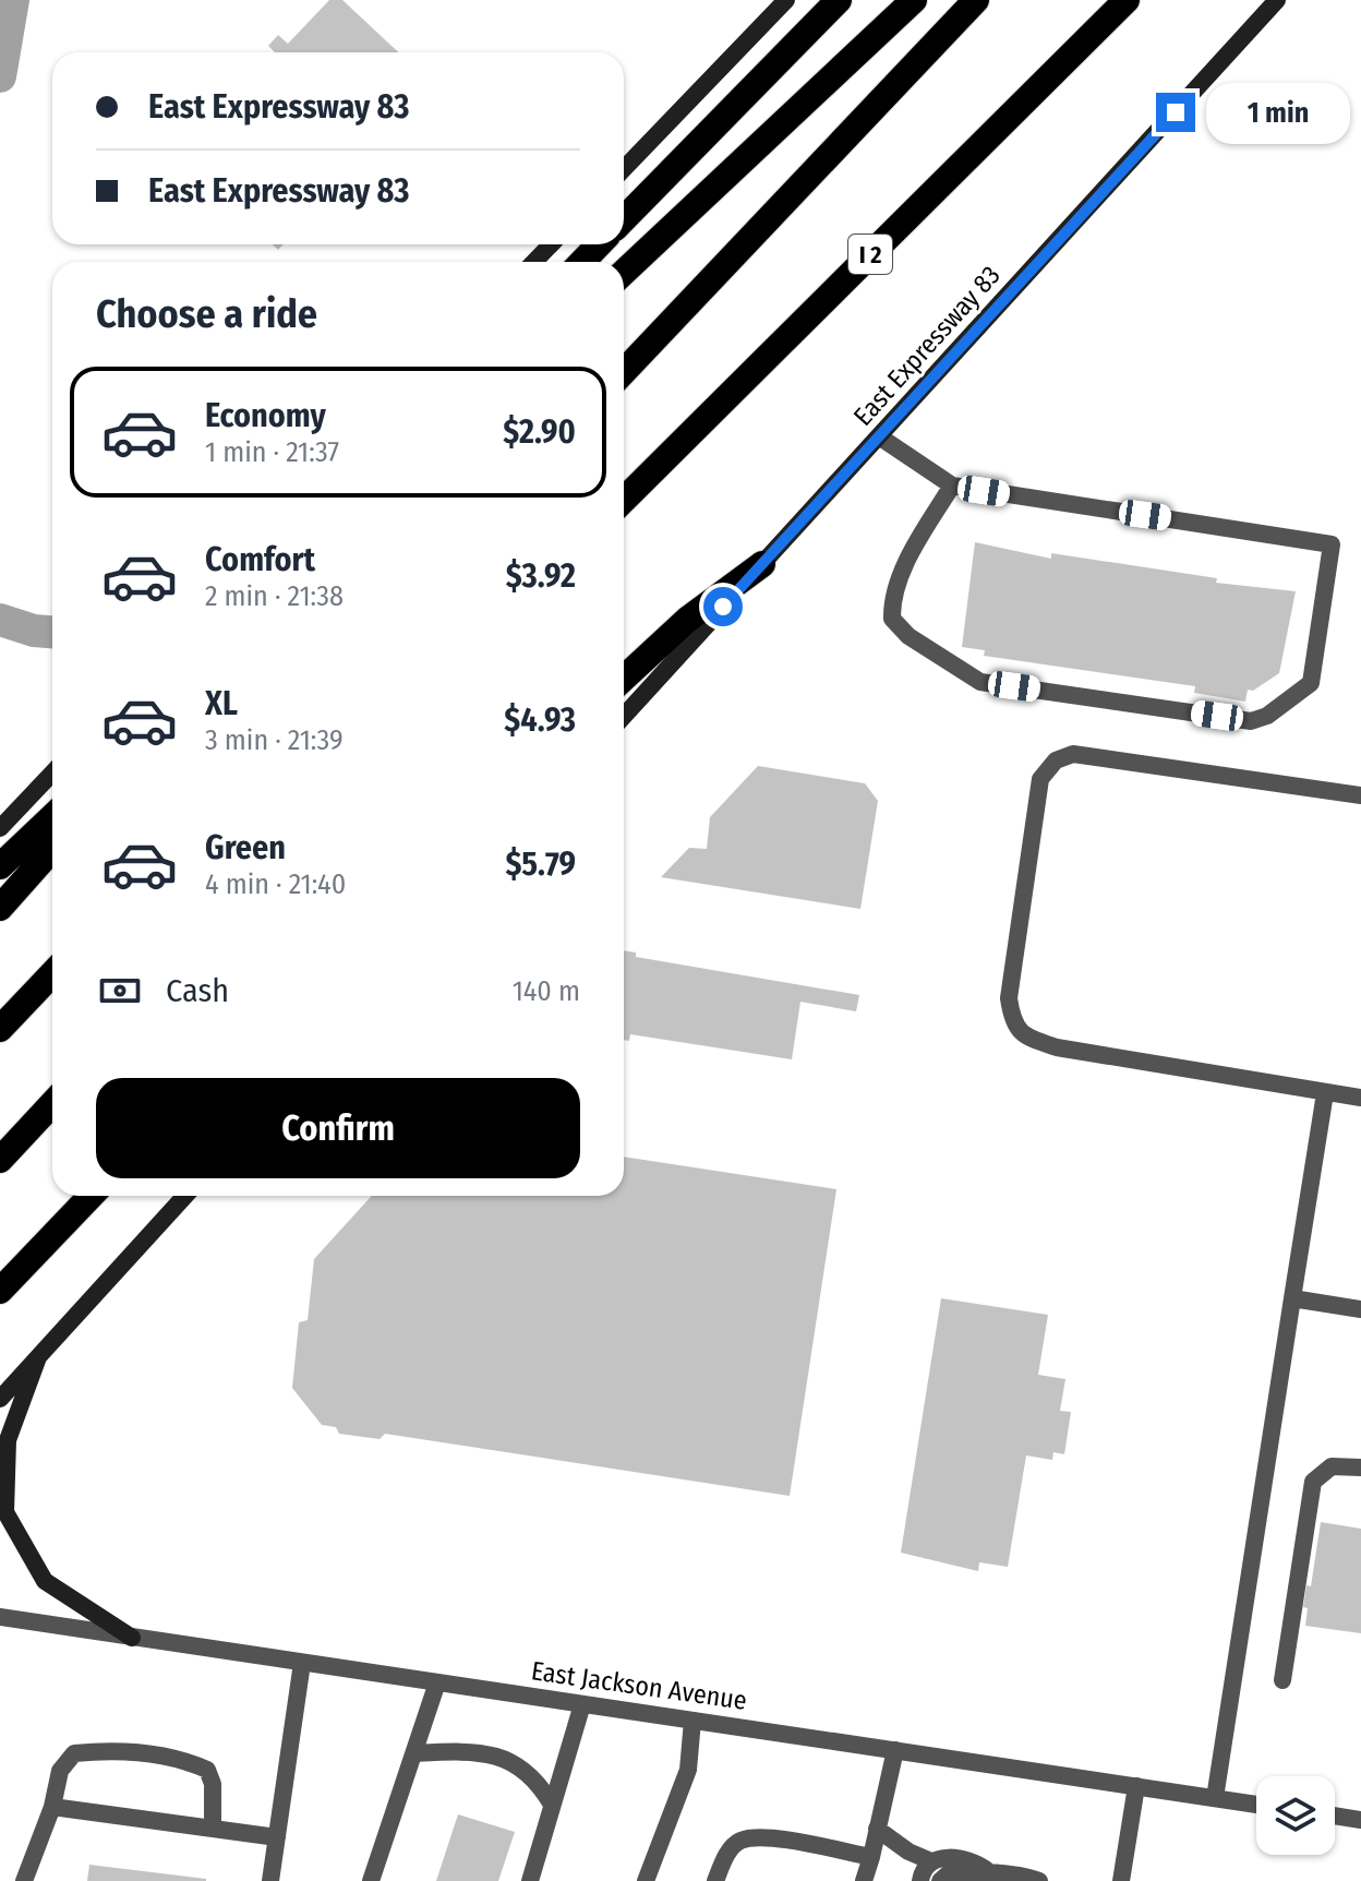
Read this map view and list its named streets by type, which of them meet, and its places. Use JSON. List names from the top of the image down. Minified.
{"streets":{"highway":["I 2"],"main road":["East Expressway 83"],"street":["East Jackson Avenue"]},"page":{"banner":["East Expressway 83","East Expressway 83"],"bubble":"1 min","heading":"Choose a ride","list":[{"name":"Economy","note":"1 min · 21:37","value":"$2.90"},{"name":"Comfort","note":"2 min · 21:38","value":"$3.92"},{"name":"XL","note":"3 min · 21:39","value":"$4.93"},{"name":"Green","note":"4 min · 21:40","value":"$5.79"}],"pay":["Cash","140 m"],"buttons":"Confirm"}}
